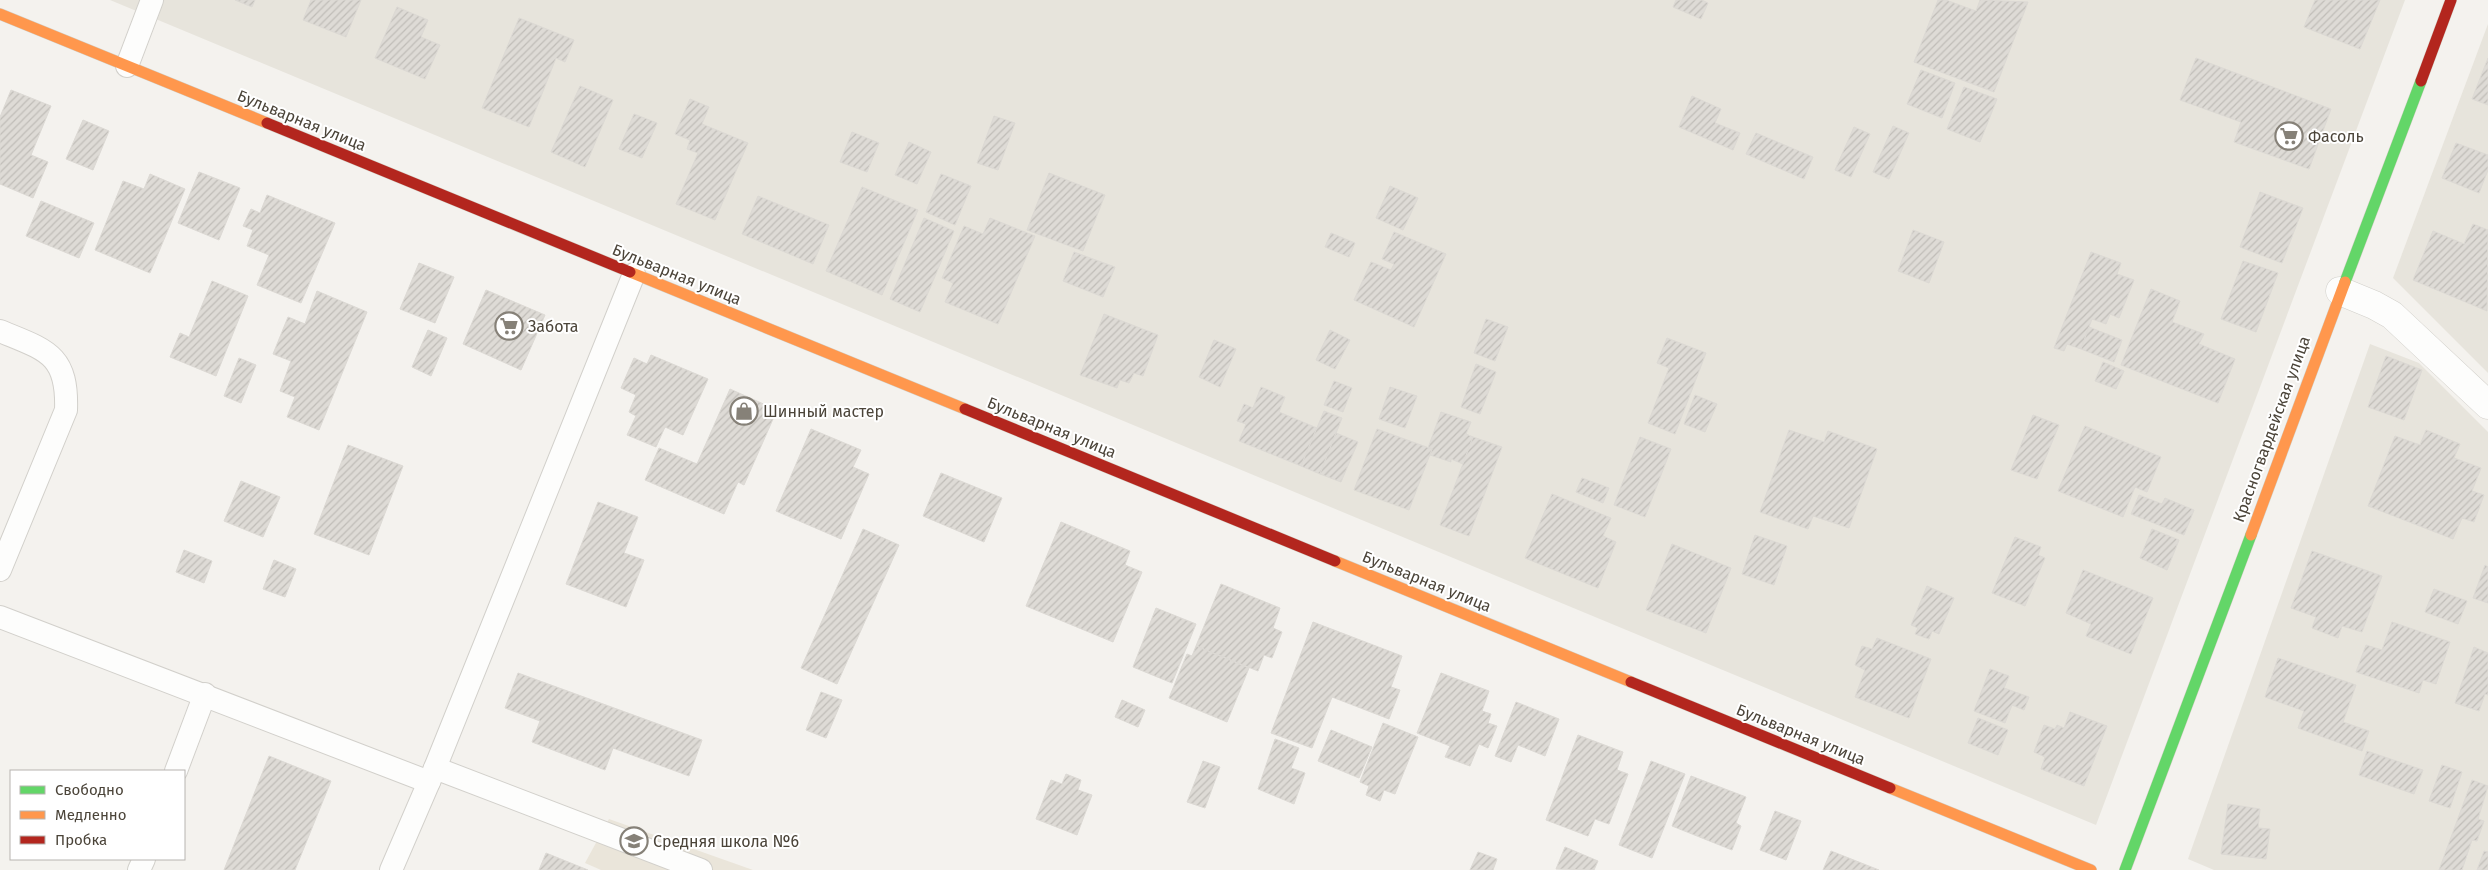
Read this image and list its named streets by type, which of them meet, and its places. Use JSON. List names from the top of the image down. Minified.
{"streets":{"street":["Бульварная улица","Красногвардейская улица"]},"places":{"supermarket":["Фасоль","Забота"],"shop":["Шинный мастер"],"school or university":["Средняя школа №6"]},"legend":["Свободно","Медленно","Пробка"]}
